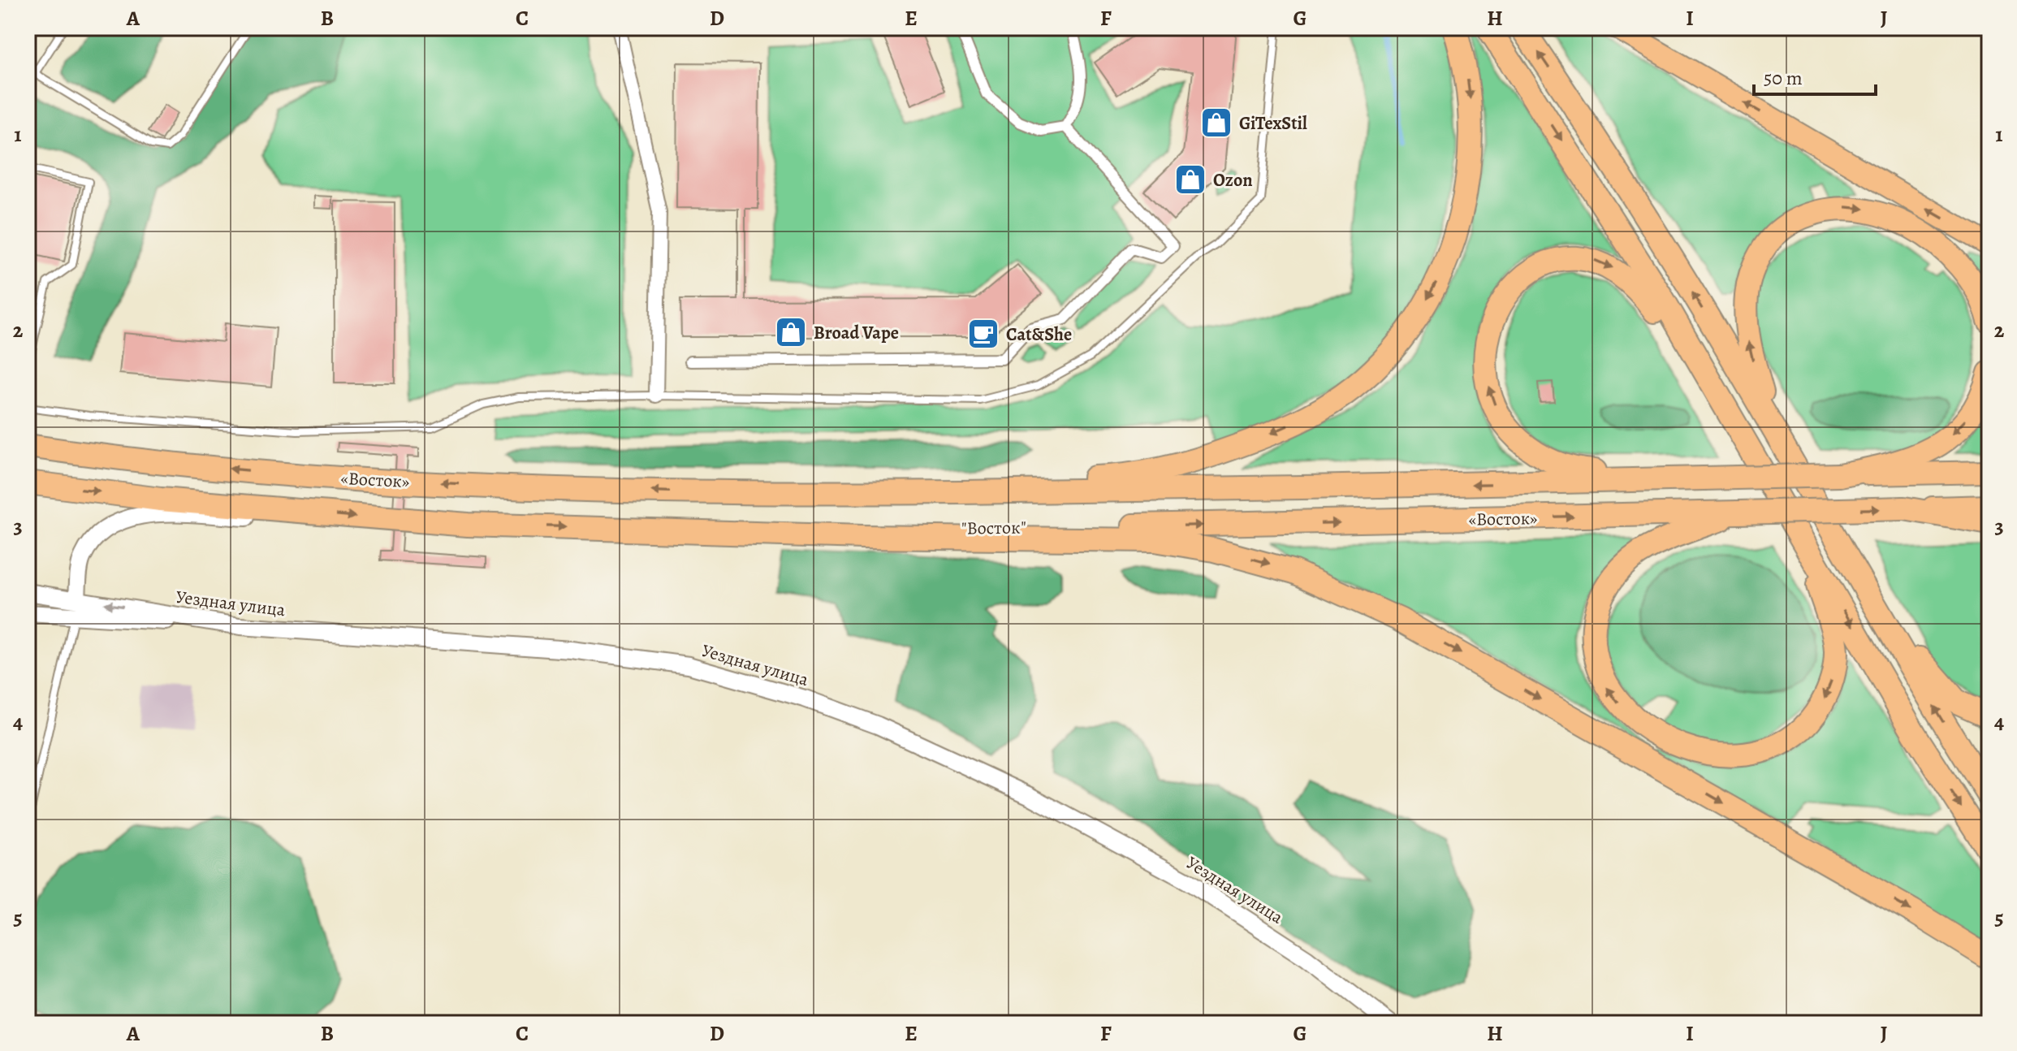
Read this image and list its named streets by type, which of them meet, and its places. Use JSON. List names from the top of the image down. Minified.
{"streets":{"highway":["«Восток»","\"Восток\""],"street":["Уездная улица"]},"crossings":[["«Восток»","\"Восток\""]],"places":{"shop":["GiTexStil","Ozon","Broad Vape"],"cafe":["Cat&She"]},"scale_bar":"50 m","grid":{"columns":["A","B","C","D","E","F","G","H","I","J"],"rows":["1","2","3","4","5"]}}
